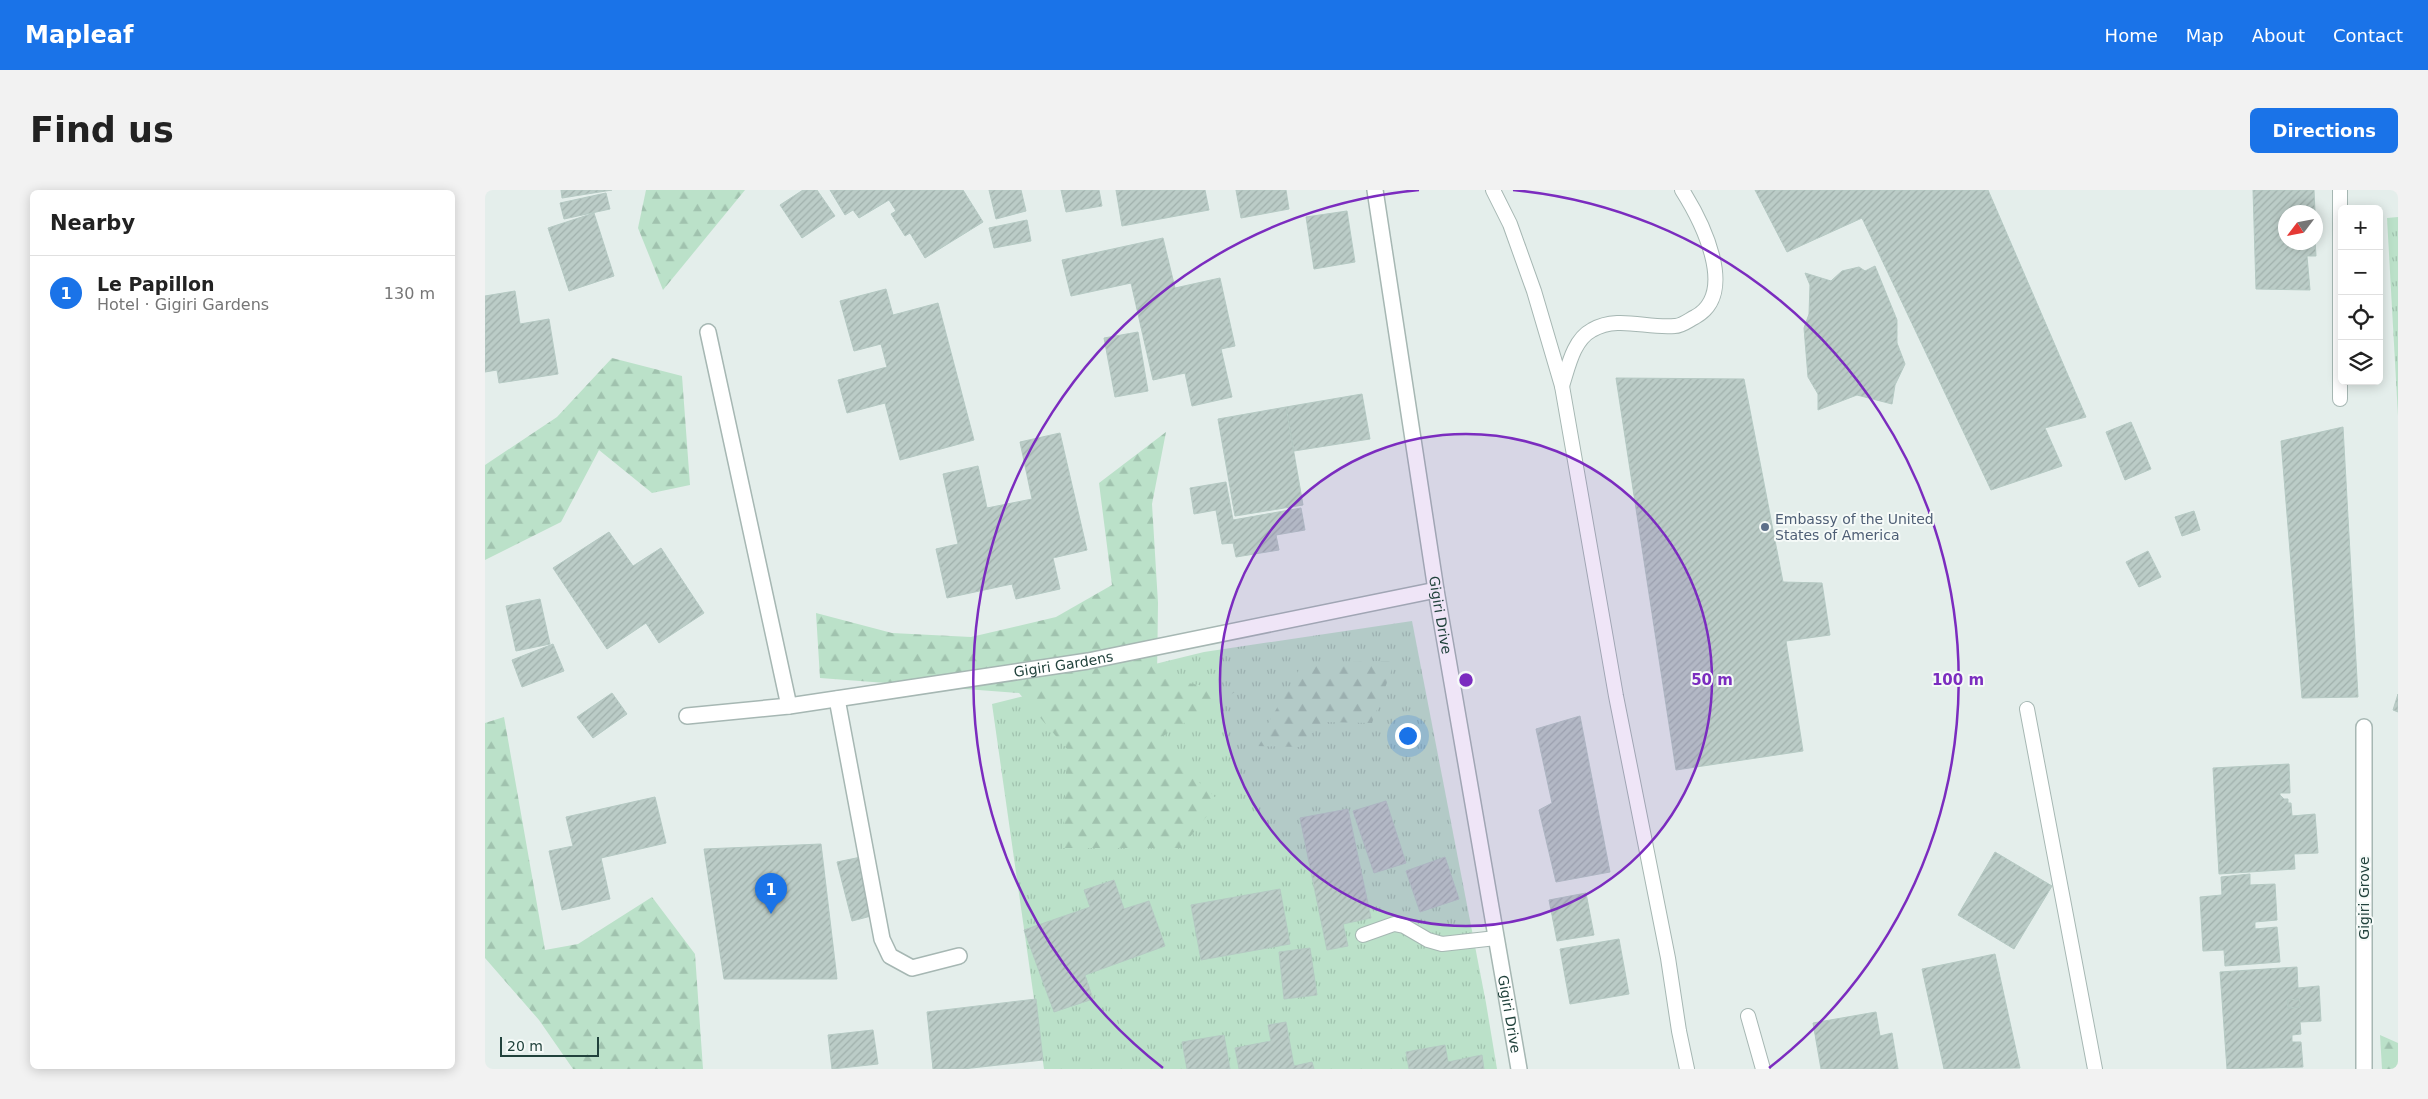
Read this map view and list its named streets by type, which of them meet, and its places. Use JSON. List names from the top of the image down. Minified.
{"streets":{"street":["Gigiri Drive","Gigiri Gardens","Gigiri Grove"]},"crossings":[["Gigiri Drive","Gigiri Gardens"]],"places":["Embassy of the United States of America"],"scale_bar":"20 m","north":"bottom left","page":{"header":"Mapleaf","nav":["Home","Map","About","Contact"],"buttons":"Directions","title":"Find us","heading":"Nearby","map_buttons":["+","−"],"list":[{"mark":"1","name":"Le Papillon","note":"Hotel · Gigiri Gardens","value":"130 m"}],"pins":"1","scale":"20 m"},"rings":["50 m","100 m"]}
